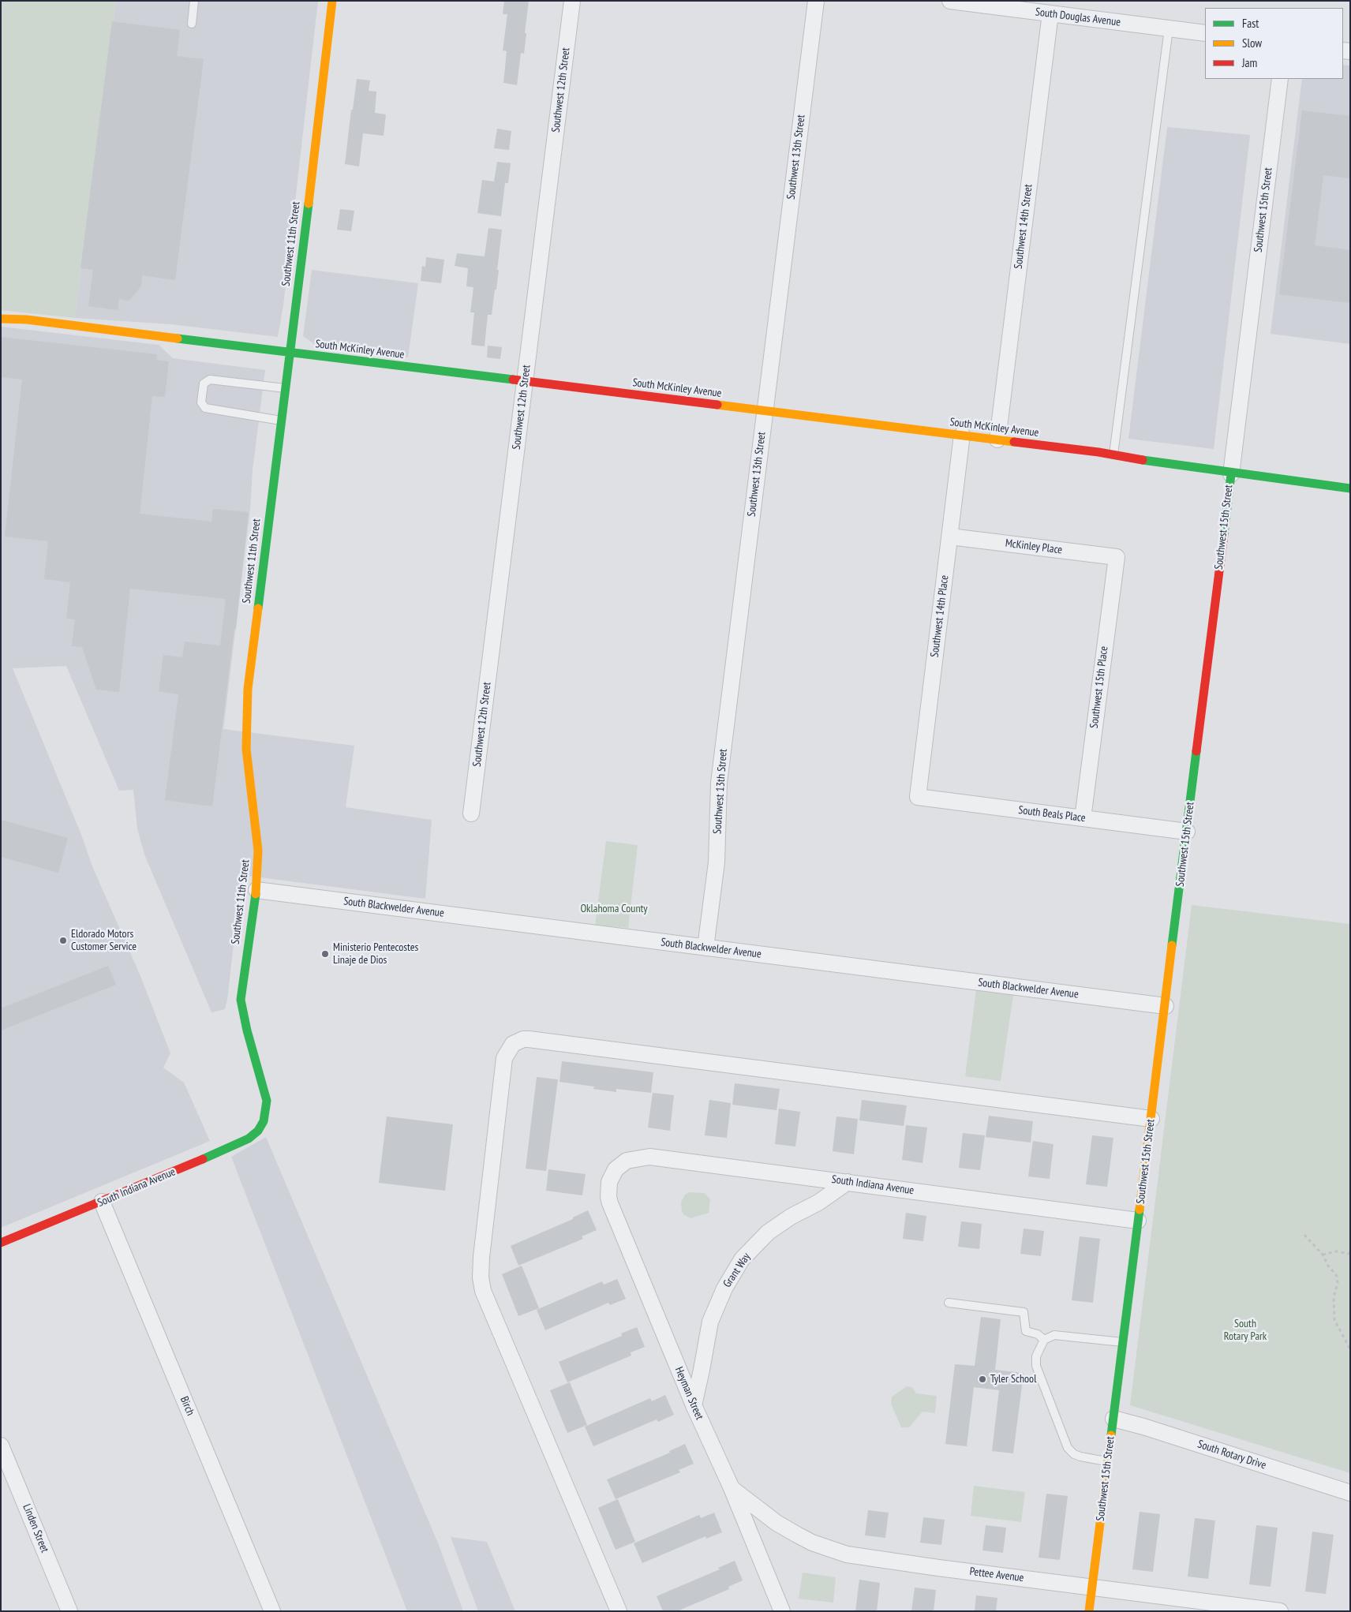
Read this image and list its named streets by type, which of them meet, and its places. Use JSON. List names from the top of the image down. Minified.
{"streets":{"street":["South Douglas Avenue","Southwest 12th Street","Southwest 13th Street","Southwest 15th Street","Southwest 14th Street","Southwest 11th Street","South McKinley Avenue","McKinley Place","Southwest 14th Place","Southwest 15th Place","South Beals Place","South Blackwelder Avenue","South Indiana Avenue","Grant Way","Heyman Street","Birch","South Rotary Drive","Linden Street","Pettee Avenue"]},"crossings":[["South Douglas Avenue","Southwest 14th Street"],["Southwest 12th Street","South McKinley Avenue"],["Southwest 13th Street","South McKinley Avenue"],["Southwest 13th Street","South Blackwelder Avenue"],["Southwest 15th Street","South McKinley Avenue"],["Southwest 15th Street","South Beals Place"],["Southwest 15th Street","South Blackwelder Avenue"],["Southwest 15th Street","South Indiana Avenue"],["Southwest 15th Street","South Rotary Drive"],["Southwest 15th Street","Pettee Avenue"],["Southwest 14th Street","South McKinley Avenue"],["Southwest 11th Street","South McKinley Avenue"],["Southwest 11th Street","South Blackwelder Avenue"],["Southwest 11th Street","South Indiana Avenue"],["South McKinley Avenue","Southwest 14th Place"],["McKinley Place","Southwest 14th Place"],["McKinley Place","Southwest 15th Place"],["Southwest 14th Place","South Beals Place"],["Southwest 15th Place","South Beals Place"],["South Indiana Avenue","Grant Way"],["South Indiana Avenue","Heyman Street"],["South Indiana Avenue","Birch"],["Grant Way","Heyman Street"],["Heyman Street","Pettee Avenue"]],"parks":["Oklahoma County","South Rotary Park"],"places":["Eldorado Motors Customer Service","Ministerio Pentecostes Linaje de Dios","Tyler School"],"legend":["Fast","Slow","Jam"]}
